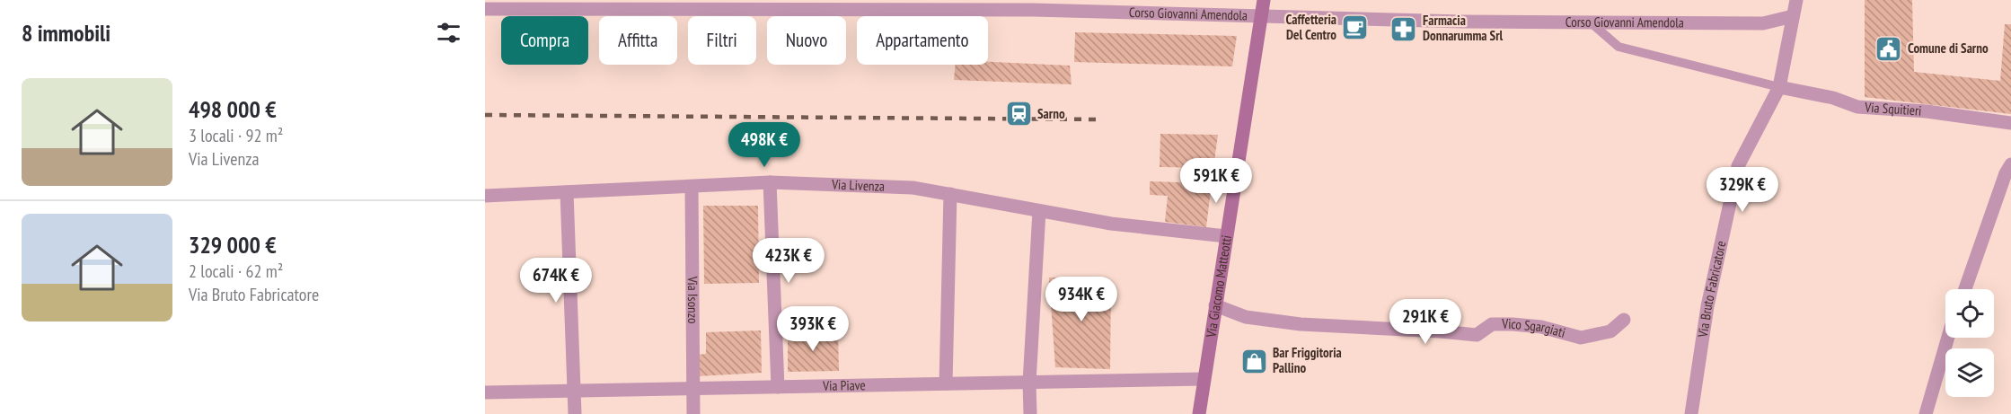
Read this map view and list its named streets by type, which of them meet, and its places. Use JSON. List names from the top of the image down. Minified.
{"streets":{"street":["Corso Giovanni Amendola","Via Squitieri","Via Livenza","Via Giacomo Matteotti","Via Bruto Fabricatore","Via Isonzo","Vico Sgargiati","Via Piave"]},"crossings":[["Corso Giovanni Amendola","Via Giacomo Matteotti"],["Corso Giovanni Amendola","Via Bruto Fabricatore"],["Via Squitieri","Via Bruto Fabricatore"],["Via Livenza","Via Giacomo Matteotti"],["Via Livenza","Via Isonzo"],["Via Giacomo Matteotti","Vico Sgargiati"],["Via Giacomo Matteotti","Via Piave"],["Via Isonzo","Via Piave"]],"places":{"cafe":["Caffetteria Del Centro"],"pharmacy":["Farmacia Donnarumma Srl"],"public building":["Comune di Sarno"],"station":["Sarno"],"shop":["Bar Friggitoria Pallino"]},"page":{"heading":"8 immobili","chip":["Compra","Affitta","Filtri","Nuovo","Appartamento"],"list":[{"name":"498 000 €","note":"3 locali · 92 m² · Via Livenza"},{"name":"329 000 €","note":"2 locali · 62 m² · Via Bruto Fabricatore"}],"price":["498K €","591K €","329K €","423K €","674K €","934K €","291K €","393K €"]}}
